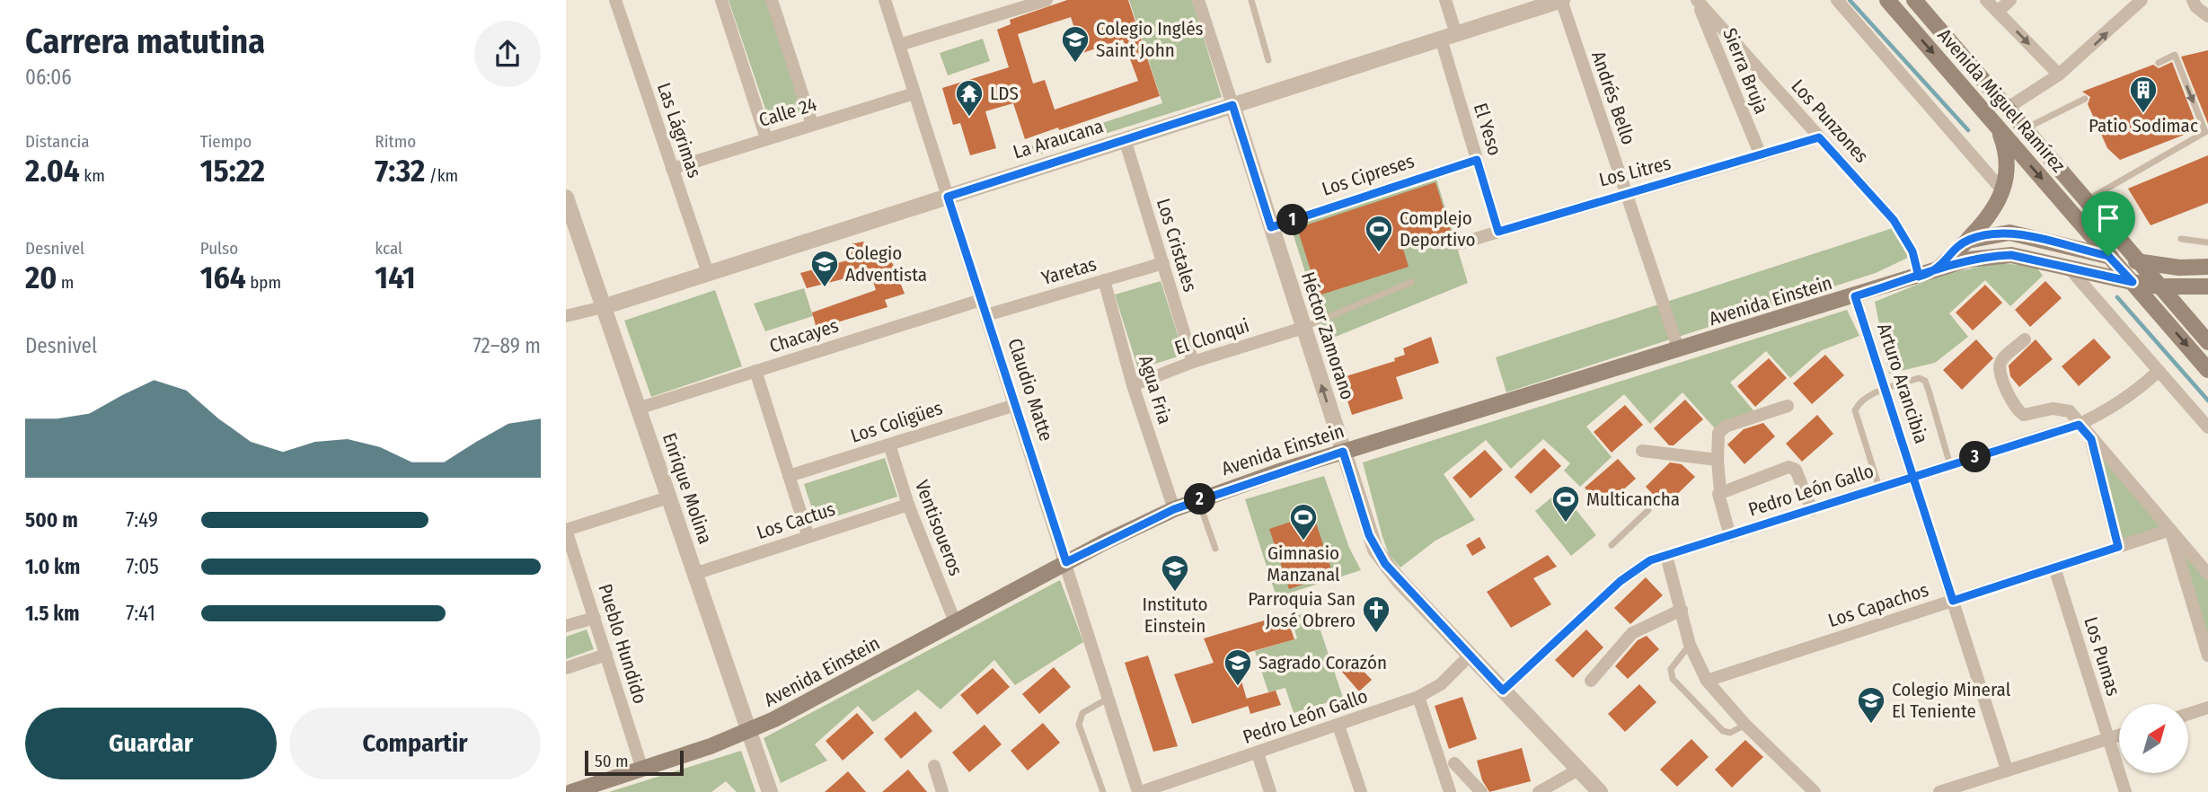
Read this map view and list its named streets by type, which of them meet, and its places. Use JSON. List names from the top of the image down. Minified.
{"streets":{"main road":["Avenida Miguel Ramírez","Avenida Einstein"],"street":["Sierra Bruja","Andrés Bello","Calle 24","Los Punzones","El Yeso","Las Lágrimas","La Araucana","Los Litres","Los Cipreses","Los Cristales","Yaretas","Chacayes","Héctor Zamorano","El Clonqui","Arturo Arancibia","Claudio Matte","Agua Fria","Los Coligües","Enrique Molina","Pedro León Gallo","Los Cactus","Ventisoueros","Los Capachos","Pueblo Hundido","Los Pumas"]},"crossings":[["Sierra Bruja","Los Punzones"],["Sierra Bruja","Los Litres"],["Andrés Bello","La Araucana"],["Andrés Bello","Los Litres"],["Andrés Bello","Avenida Einstein"],["Avenida Miguel Ramírez","Avenida Einstein"],["Calle 24","Las Lágrimas"],["Calle 24","Claudio Matte"],["Los Punzones","Los Litres"],["Los Punzones","Avenida Einstein"],["El Yeso","La Araucana"],["El Yeso","Los Litres"],["El Yeso","Los Cipreses"],["Las Lágrimas","La Araucana"],["La Araucana","Los Cristales"],["La Araucana","Héctor Zamorano"],["La Araucana","Claudio Matte"],["La Araucana","Enrique Molina"],["Los Cipreses","Héctor Zamorano"],["Los Cristales","Yaretas"],["Los Cristales","El Clonqui"],["Yaretas","Claudio Matte"],["Yaretas","Agua Fria"],["Avenida Einstein","Héctor Zamorano"],["Avenida Einstein","Arturo Arancibia"],["Avenida Einstein","Claudio Matte"],["Avenida Einstein","Agua Fria"],["Avenida Einstein","Enrique Molina"],["Avenida Einstein","Ventisoueros"],["Avenida Einstein","Pueblo Hundido"],["Chacayes","Claudio Matte"],["Chacayes","Enrique Molina"],["Héctor Zamorano","El Clonqui"],["Héctor Zamorano","Pedro León Gallo"],["El Clonqui","Agua Fria"],["Arturo Arancibia","Pedro León Gallo"],["Arturo Arancibia","Los Capachos"],["Claudio Matte","Los Coligües"],["Claudio Matte","Pedro León Gallo"],["Los Coligües","Ventisoueros"],["Enrique Molina","Los Cactus"],["Los Cactus","Ventisoueros"],["Los Capachos","Los Pumas"]],"places":{"school or university":["Colegio Inglés Saint John","Colegio Adventista","Instituto Einstein","Sagrado Corazón","Colegio Mineral El Teniente"],"building":["Patio Sodimac"],"temple":["LDS"],"sports":["Complejo Deportivo","Multicancha","Gimnasio Manzanal"],"church":["Parroquia San José Obrero"]},"scale_bar":"50 m","north":"top right","page":{"heading":["Carrera matutina","06:06"],"stats":[["Distancia","2.04 km"],["Tiempo","15:22"],["Ritmo","7:32 /km"],["Desnivel","20 m"],["Pulso","164 bpm"],["kcal","141"]],"pins":["1","3","2"],"chart":["Desnivel","72–89 m"],"list":[{"name":"500 m","note":"7:49"},{"name":"1.0 km","note":"7:05"},{"name":"1.5 km","note":"7:41"}],"buttons":["Guardar","Compartir"],"scale":"50 m"}}
